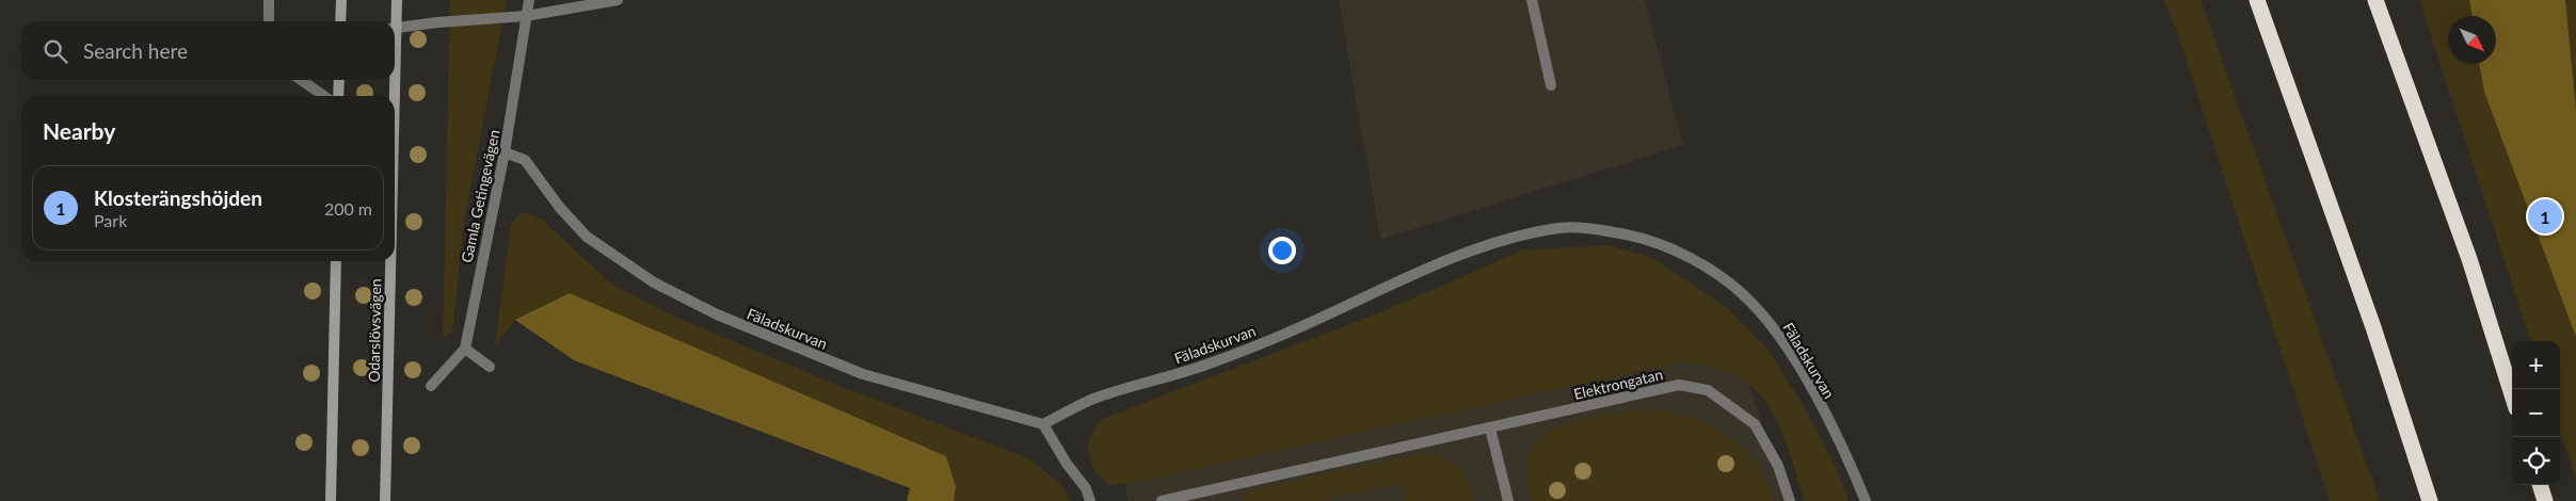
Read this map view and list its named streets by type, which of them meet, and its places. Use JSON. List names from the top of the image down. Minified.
{"streets":{"main road":["Odarslövsvägen"],"street":["Gamla Getingevägen","Fäladskurvan","Elektrongatan"]},"crossings":[["Gamla Getingevägen","Fäladskurvan"]],"north":"bottom right","page":{"search":"Search here","heading":"Nearby","list":[{"mark":"1","name":"Klosterängshöjden","note":"Park","value":"200 m"}],"pins":"1","map_buttons":["+","−"]}}
